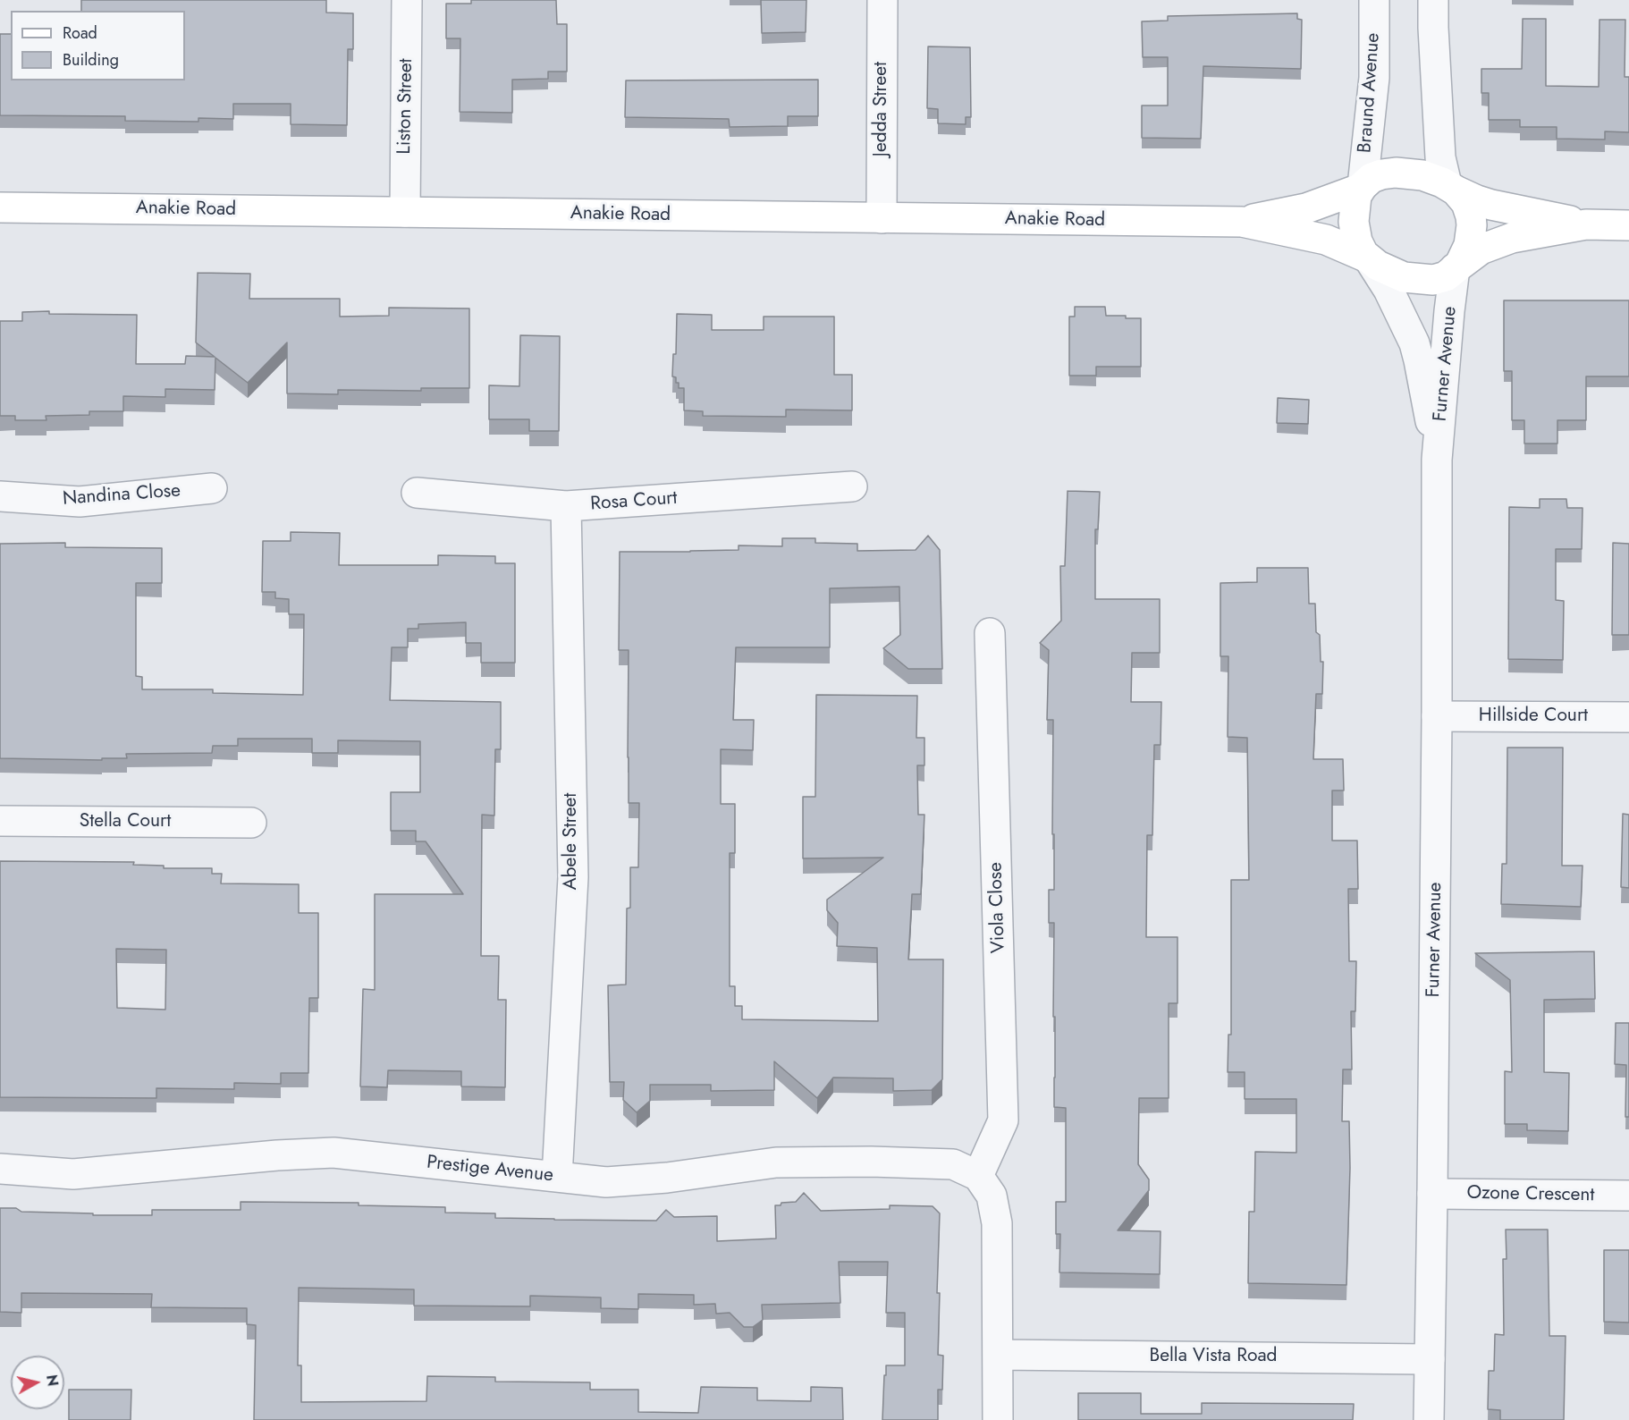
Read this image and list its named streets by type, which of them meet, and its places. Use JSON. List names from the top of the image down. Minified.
{"streets":{"main road":["Anakie Road"],"street":["Braund Avenue","Liston Street","Jedda Street","Furner Avenue","Nandina Close","Rosa Court","Hillside Court","Stella Court","Abele Street","Viola Close","Prestige Avenue","Ozone Crescent","Bella Vista Road"]},"crossings":[["Braund Avenue","Anakie Road"],["Braund Avenue","Furner Avenue"],["Liston Street","Anakie Road"],["Jedda Street","Anakie Road"],["Anakie Road","Furner Avenue"],["Furner Avenue","Hillside Court"],["Furner Avenue","Ozone Crescent"],["Furner Avenue","Bella Vista Road"],["Rosa Court","Abele Street"],["Abele Street","Prestige Avenue"],["Viola Close","Prestige Avenue"]],"legend":["Road","Building"],"north":"right"}
